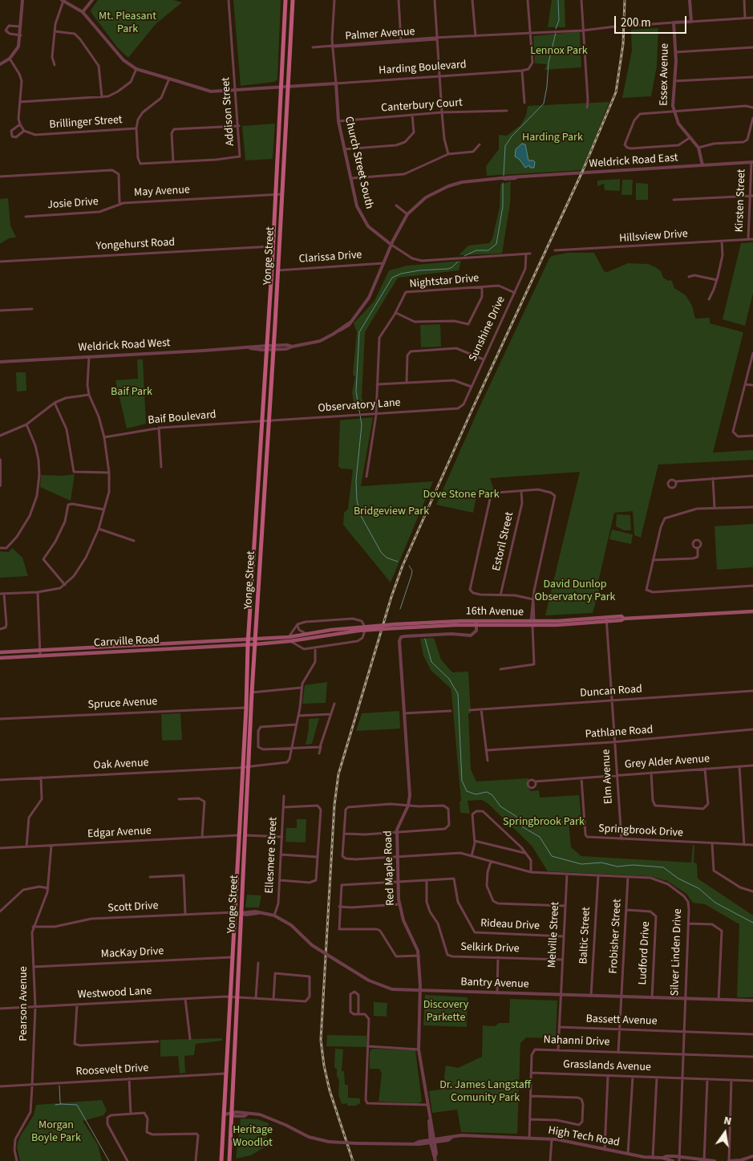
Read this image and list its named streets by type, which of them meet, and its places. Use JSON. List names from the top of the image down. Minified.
{"streets":{"main road":["Yonge Street","16th Avenue","Carrville Road"],"street":["Palmer Avenue","Harding Boulevard","Essex Avenue","Canterbury Court","Addison Street","Brillinger Street","Weldrick Road East","Church Street South","May Avenue","Kirsten Street","Josie Drive","Hillsview Drive","Yongehurst Road","Clarissa Drive","Nightstar Drive","Sunshine Drive","Weldrick Road West","Observatory Lane","Baif Boulevard","Estoril Street","Duncan Road","Spruce Avenue","Pathlane Road","Grey Alder Avenue","Oak Avenue","Elm Avenue","Springbrook Drive","Edgar Avenue","Ellesmere Street","Red Maple Road","Scott Drive","Rideau Drive","Melville Street","Baltic Street","Frobisher Street","Selkirk Drive","Silver Linden Drive","MacKay Drive","Ludford Drive","Bantry Avenue","Westwood Lane","Pearson Avenue","Bassett Avenue","Nahanni Drive","Grasslands Avenue","Roosevelt Drive","High Tech Road"]},"crossings":[["Palmer Avenue","Church Street South"],["Harding Boulevard","Addison Street"],["Harding Boulevard","Brillinger Street"],["Harding Boulevard","Church Street South"],["Harding Boulevard","Yonge Street"],["Essex Avenue","Weldrick Road East"],["Canterbury Court","Church Street South"],["Addison Street","Brillinger Street"],["Weldrick Road East","Church Street South"],["Weldrick Road East","Kirsten Street"],["Weldrick Road East","Yonge Street"],["Weldrick Road East","Clarissa Drive"],["Weldrick Road East","Weldrick Road West"],["Church Street South","Sunshine Drive"],["May Avenue","Josie Drive"],["May Avenue","Yonge Street"],["Kirsten Street","Hillsview Drive"],["Yongehurst Road","Yonge Street"],["Yonge Street","Clarissa Drive"],["Yonge Street","Weldrick Road West"],["Yonge Street","Observatory Lane"],["Yonge Street","Baif Boulevard"],["Yonge Street","16th Avenue"],["Yonge Street","Carrville Road"],["Yonge Street","Spruce Avenue"],["Yonge Street","Oak Avenue"],["Yonge Street","Edgar Avenue"],["Yonge Street","Scott Drive"],["Yonge Street","MacKay Drive"],["Yonge Street","Bantry Avenue"],["Yonge Street","Westwood Lane"],["Yonge Street","Roosevelt Drive"],["Yonge Street","High Tech Road"],["Nightstar Drive","Sunshine Drive"],["Nightstar Drive","Observatory Lane"],["Sunshine Drive","Observatory Lane"],["Observatory Lane","Baif Boulevard"],["16th Avenue","Carrville Road"],["16th Avenue","Elm Avenue"],["16th Avenue","Red Maple Road"],["Duncan Road","Elm Avenue"],["Pathlane Road","Elm Avenue"],["Grey Alder Avenue","Elm Avenue"],["Grey Alder Avenue","Springbrook Drive"],["Elm Avenue","Springbrook Drive"],["Edgar Avenue","Pearson Avenue"],["Ellesmere Street","Bantry Avenue"],["Red Maple Road","Rideau Drive"],["Red Maple Road","Silver Linden Drive"],["Red Maple Road","Bantry Avenue"],["Red Maple Road","High Tech Road"],["Scott Drive","Bantry Avenue"],["Scott Drive","Pearson Avenue"],["Rideau Drive","Melville Street"],["Rideau Drive","Selkirk Drive"],["Melville Street","Selkirk Drive"],["Melville Street","Silver Linden Drive"],["Melville Street","Bantry Avenue"],["Melville Street","Bassett Avenue"],["Melville Street","Nahanni Drive"],["Baltic Street","Silver Linden Drive"],["Baltic Street","Bantry Avenue"],["Frobisher Street","Silver Linden Drive"],["Frobisher Street","Ludford Drive"],["Frobisher Street","Bantry Avenue"],["Frobisher Street","Bassett Avenue"],["Frobisher Street","Nahanni Drive"],["Silver Linden Drive","Bantry Avenue"],["Silver Linden Drive","Bassett Avenue"],["Silver Linden Drive","Nahanni Drive"],["Silver Linden Drive","Grasslands Avenue"],["Silver Linden Drive","High Tech Road"],["MacKay Drive","Pearson Avenue"],["Ludford Drive","Bantry Avenue"],["Westwood Lane","Pearson Avenue"],["Pearson Avenue","Roosevelt Drive"],["Nahanni Drive","Grasslands Avenue"],["Nahanni Drive","High Tech Road"]],"parks":["Mt. Pleasant Park","Lennox Park","Harding Park","Baif Park","Dove Stone Park","Bridgeview Park","David Dunlop Observatory Park","Springbrook Park","Discovery Parkette","Dr. James Langstaff Comunity Park","Morgan Boyle Park","Heritage Woodlot"],"scale_bar":"200 m","north":"top"}
